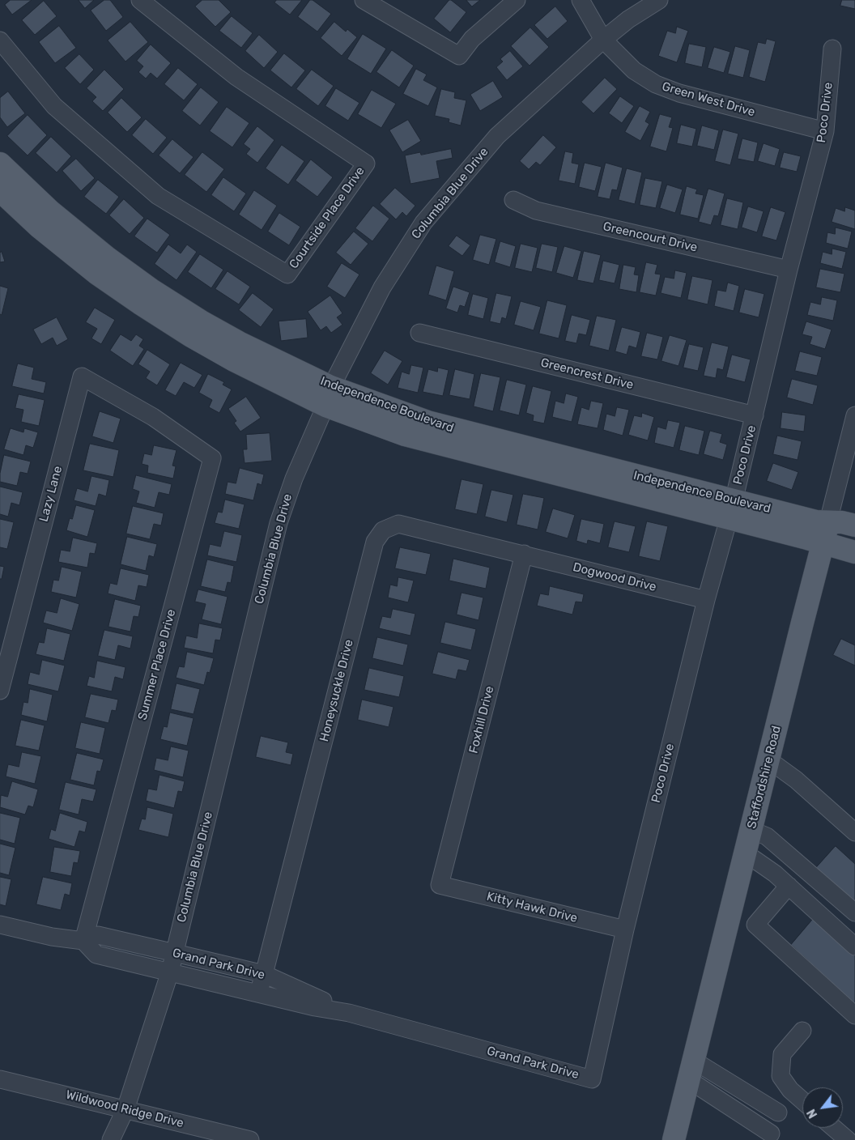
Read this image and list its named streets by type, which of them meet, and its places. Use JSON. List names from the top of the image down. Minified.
{"streets":{"main road":["Independence Boulevard","Staffordshire Road"],"street":["Green West Drive","Poco Drive","Columbia Blue Drive","Courtside Place Drive","Greencourt Drive","Greencrest Drive","Lazy Lane","Dogwood Drive","Summer Place Drive","Honeysuckle Drive","Foxhill Drive","Kitty Hawk Drive","Grand Park Drive","Wildwood Ridge Drive"]},"crossings":[["Green West Drive","Poco Drive"],["Green West Drive","Columbia Blue Drive"],["Poco Drive","Greencourt Drive"],["Poco Drive","Greencrest Drive"],["Poco Drive","Independence Boulevard"],["Poco Drive","Dogwood Drive"],["Poco Drive","Kitty Hawk Drive"],["Poco Drive","Grand Park Drive"],["Columbia Blue Drive","Independence Boulevard"],["Columbia Blue Drive","Grand Park Drive"],["Columbia Blue Drive","Wildwood Ridge Drive"],["Independence Boulevard","Staffordshire Road"],["Lazy Lane","Summer Place Drive"],["Dogwood Drive","Honeysuckle Drive"],["Dogwood Drive","Foxhill Drive"],["Summer Place Drive","Grand Park Drive"],["Honeysuckle Drive","Foxhill Drive"],["Honeysuckle Drive","Grand Park Drive"],["Foxhill Drive","Kitty Hawk Drive"],["Kitty Hawk Drive","Grand Park Drive"]],"north":"bottom left"}
